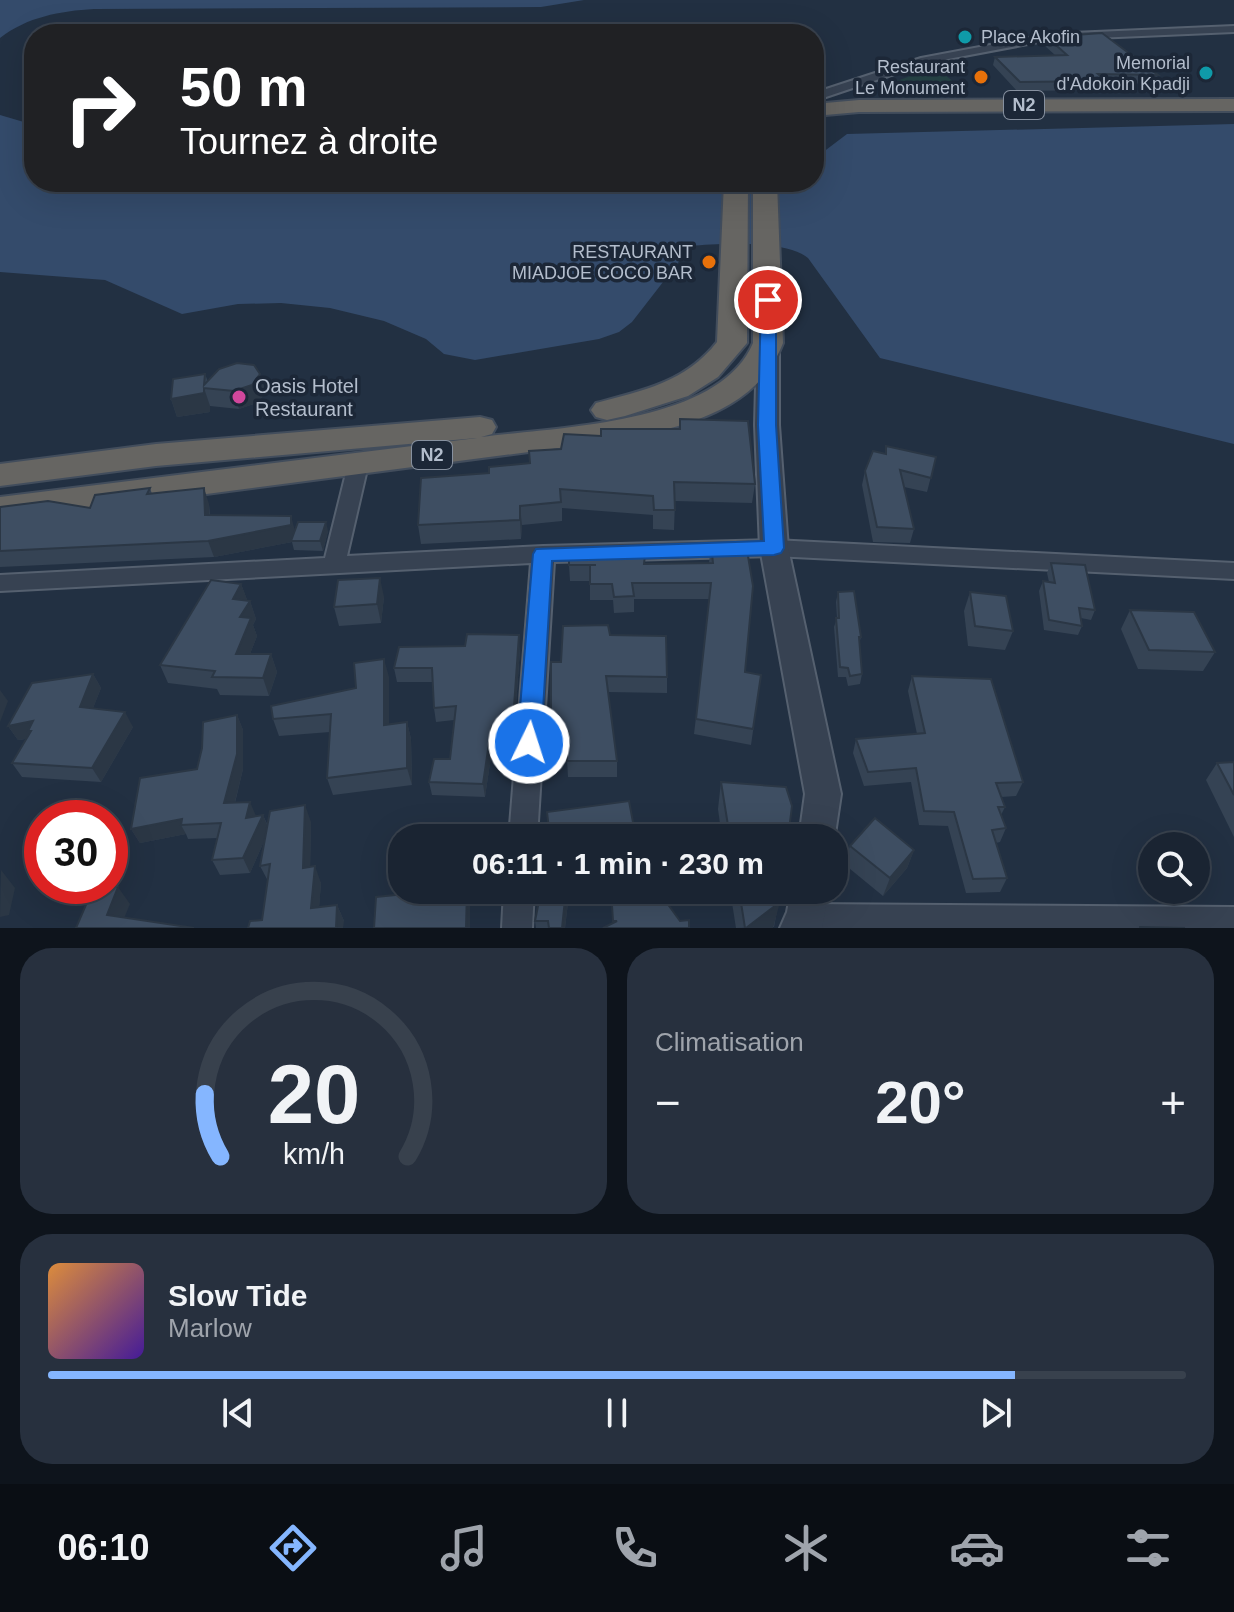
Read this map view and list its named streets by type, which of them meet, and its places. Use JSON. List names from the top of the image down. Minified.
{"streets":{"highway":["N2"]},"places":["Place Akofin","Memorial d'Adokoin Kpadji","Restaurant Le Monument","RESTAURANT MIADJOE COCO BAR","Oasis Hotel Restaurant"],"page":{"turn":["50 m","Tournez à droite"],"limit":"30","trip":"06:11 · 1 min · 230 m","tile":"Climatisation","heat":["−","20°","+"],"song":["Slow Tide","Marlow"],"tabs":"06:10","gauge":["20","km/h"]}}
